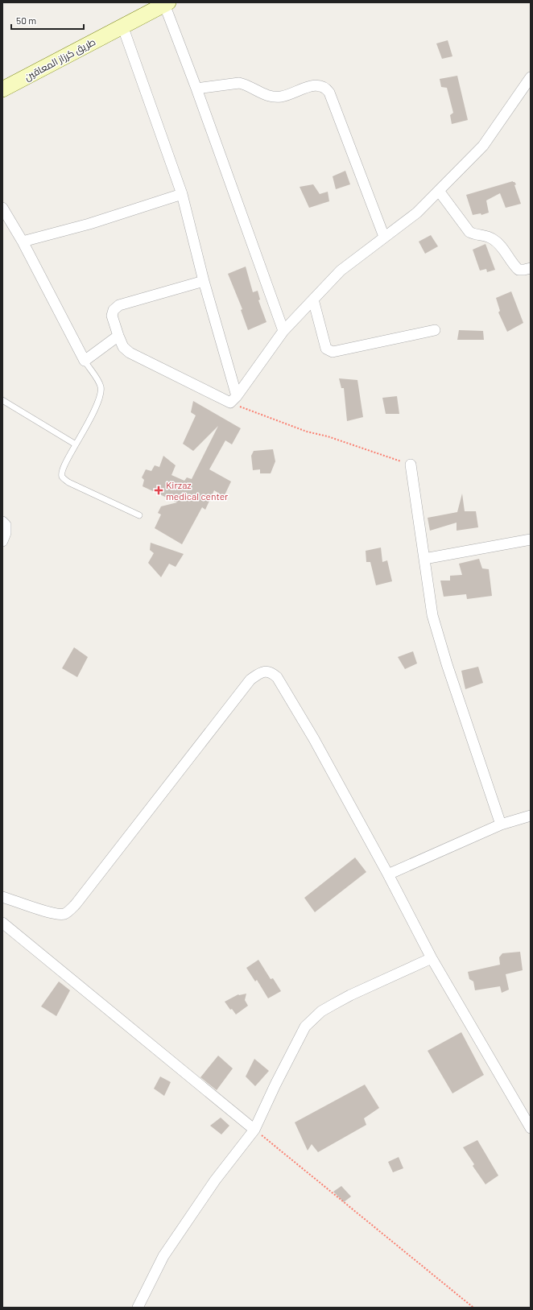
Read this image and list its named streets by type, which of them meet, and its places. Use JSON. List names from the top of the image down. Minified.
{"streets":{"street":["طريق كرزاز المعاقين"]},"places":{"health":["Kirzaz medical center"]},"scale_bar":"50 m"}
